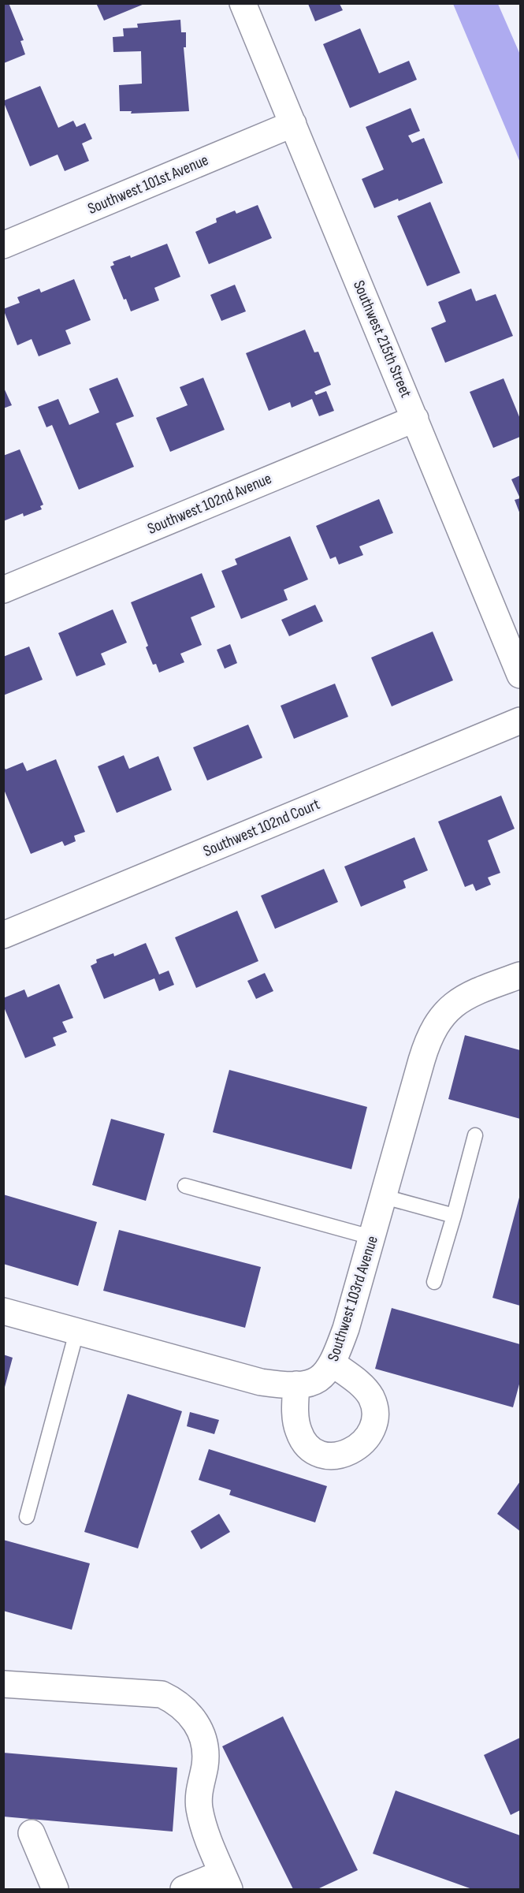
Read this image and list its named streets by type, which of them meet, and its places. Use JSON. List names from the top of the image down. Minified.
{"streets":{"street":["Southwest 101st Avenue","Southwest 215th Street","Southwest 102nd Avenue","Southwest 102nd Court","Southwest 103rd Avenue"]},"crossings":[["Southwest 101st Avenue","Southwest 215th Street"],["Southwest 215th Street","Southwest 102nd Avenue"]]}
